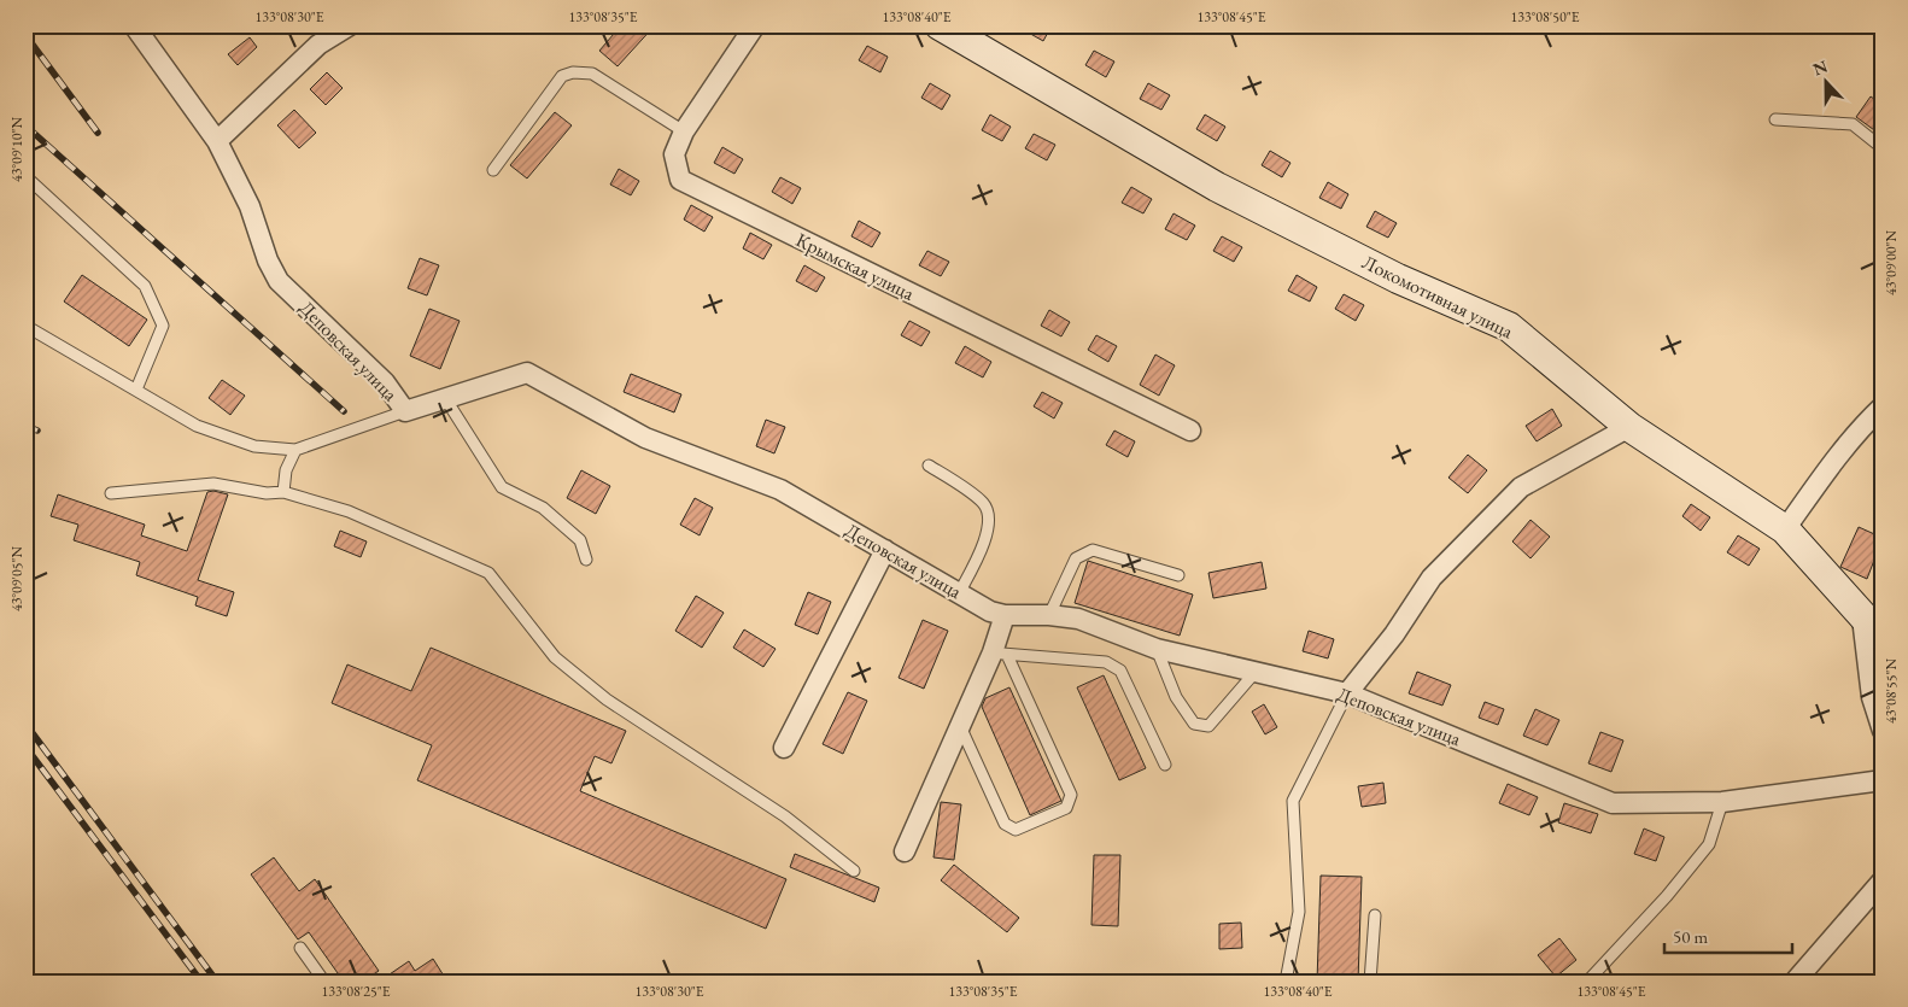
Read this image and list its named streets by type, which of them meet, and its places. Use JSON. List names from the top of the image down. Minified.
{"streets":{"street":["Крымская улица","Локомотивная улица","Деповская улица"]},"scale_bar":"50 m","north":"top","coordinates":["133°08'30\"E","133°08'35\"E","133°08'40\"E","133°08'45\"E","133°08'50\"E","43°09'10\"N","43°09'00\"N","43°09'05\"N","43°08'55\"N","133°08'25\"E"]}
